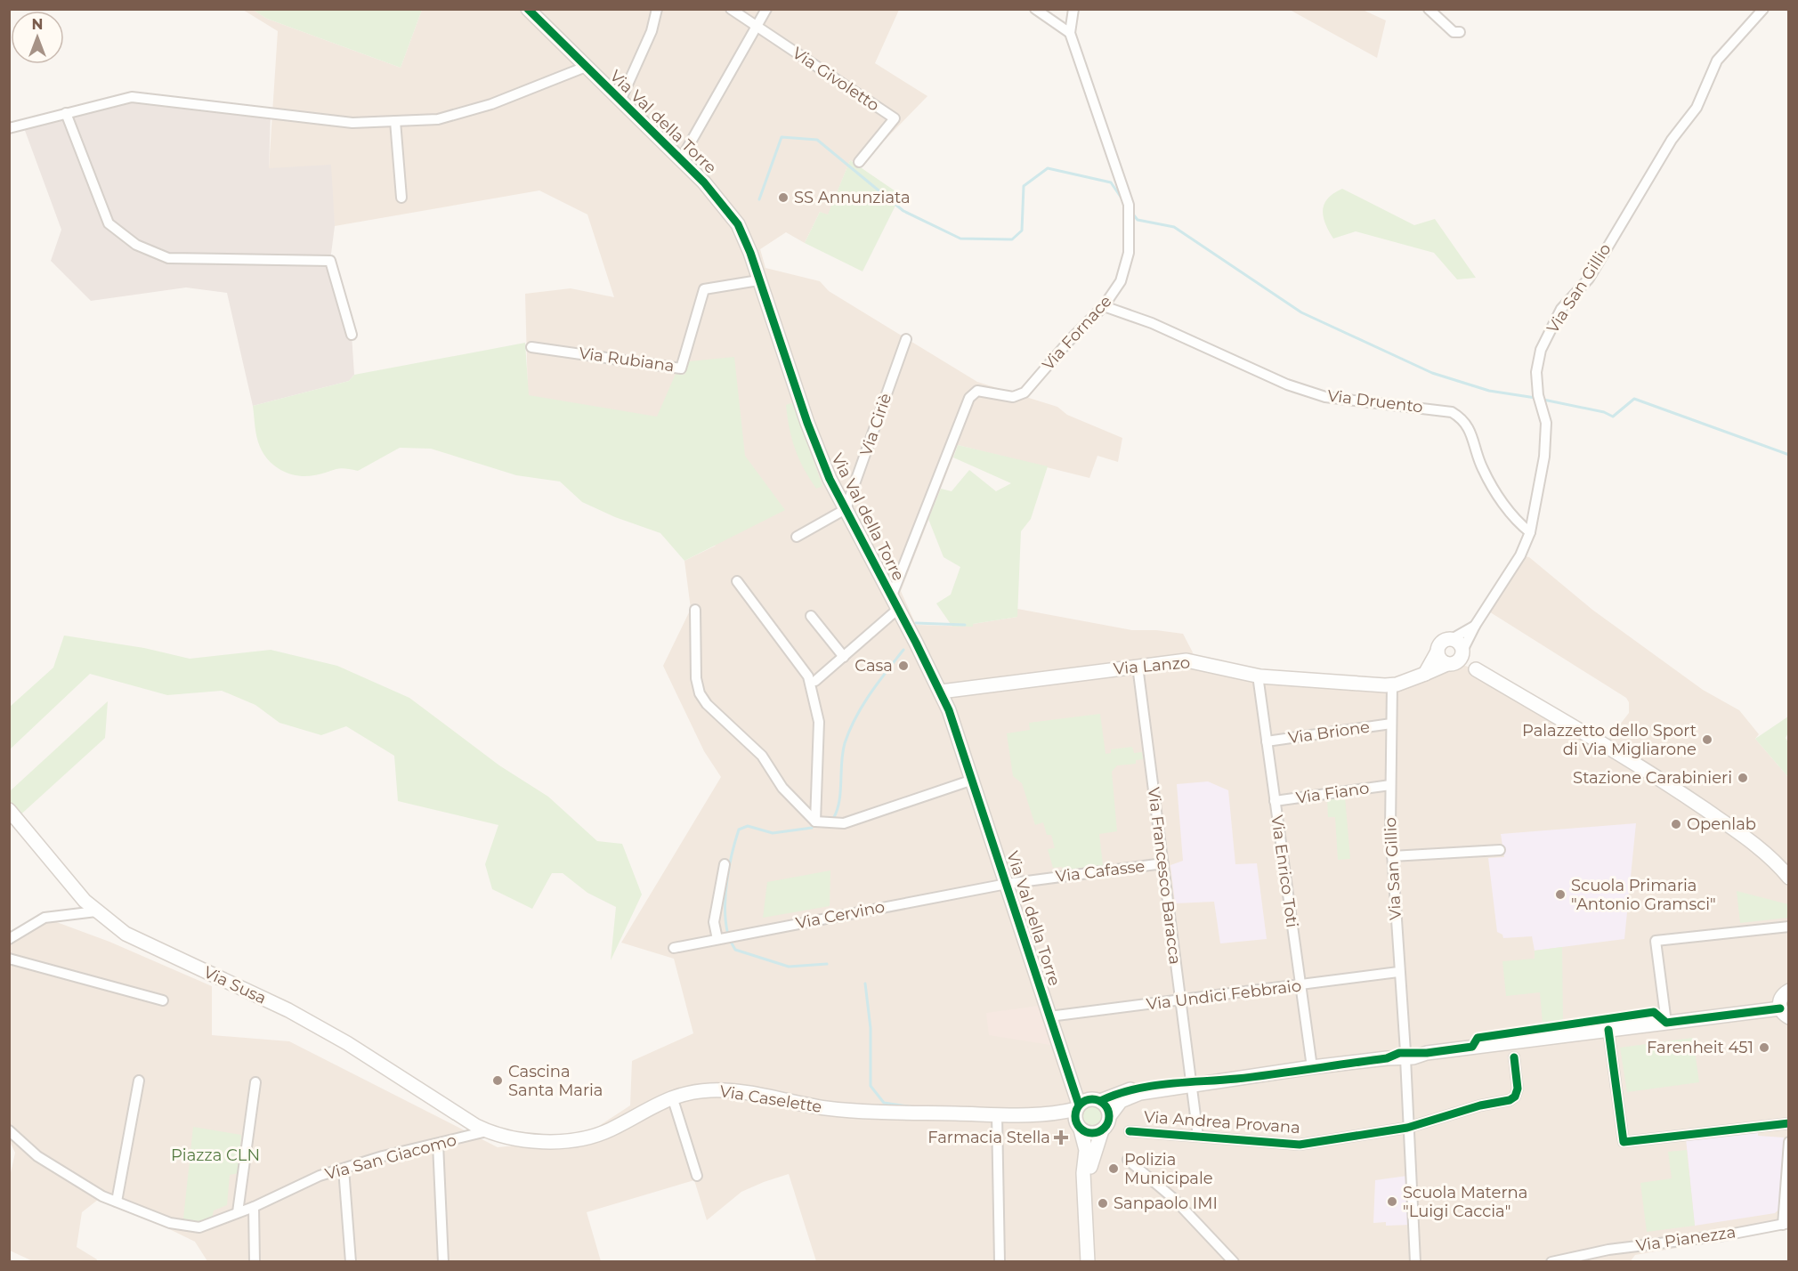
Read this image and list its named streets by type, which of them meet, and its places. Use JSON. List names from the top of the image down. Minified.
{"streets":{"street":["Via Givoletto","Via Val della Torre","Via San Gillio","Via Fornace","Via Rubiana","Via Druento","Via Ciriè","Via Lanzo","Via Brione","Via Fiano","Via Cafasse","Via Enrico Toti","Via Francesco Baracca","Via Cervino","Via Susa","Via Undici Febbraio","Via Caselette","Via Andrea Provana","Via San Giacomo","Via Pianezza"]},"crossings":[["Via Val della Torre","Via Fornace"],["Via Val della Torre","Via Rubiana"],["Via Val della Torre","Via Ciriè"],["Via Val della Torre","Via Lanzo"],["Via Val della Torre","Via Cafasse"],["Via Val della Torre","Via Cervino"],["Via Val della Torre","Via Undici Febbraio"],["Via Val della Torre","Via Caselette"],["Via San Gillio","Via Druento"],["Via San Gillio","Via Lanzo"],["Via San Gillio","Via Brione"],["Via San Gillio","Via Fiano"],["Via San Gillio","Via Undici Febbraio"],["Via San Gillio","Via Andrea Provana"],["Via Fornace","Via Druento"],["Via Lanzo","Via Enrico Toti"],["Via Lanzo","Via Francesco Baracca"],["Via Brione","Via Enrico Toti"],["Via Fiano","Via Enrico Toti"],["Via Cafasse","Via Francesco Baracca"],["Via Cafasse","Via Cervino"],["Via Enrico Toti","Via Undici Febbraio"],["Via Francesco Baracca","Via Undici Febbraio"],["Via Francesco Baracca","Via Caselette"],["Via Francesco Baracca","Via Andrea Provana"],["Via Susa","Via Caselette"],["Via Susa","Via San Giacomo"],["Via Caselette","Via San Giacomo"]],"parks":["Piazza CLN"],"places":{"other":["SS Annunziata","Casa","Palazzetto dello Sport di Via Migliarone","Stazione Carabinieri","Openlab","Scuola Primaria \"Antonio Gramsci\"","Farenheit 451","Cascina Santa Maria","Polizia Municipale","Scuola Materna \"Luigi Caccia\"","Sanpaolo IMI"],"health":["Farmacia Stella"]},"north":"top"}
